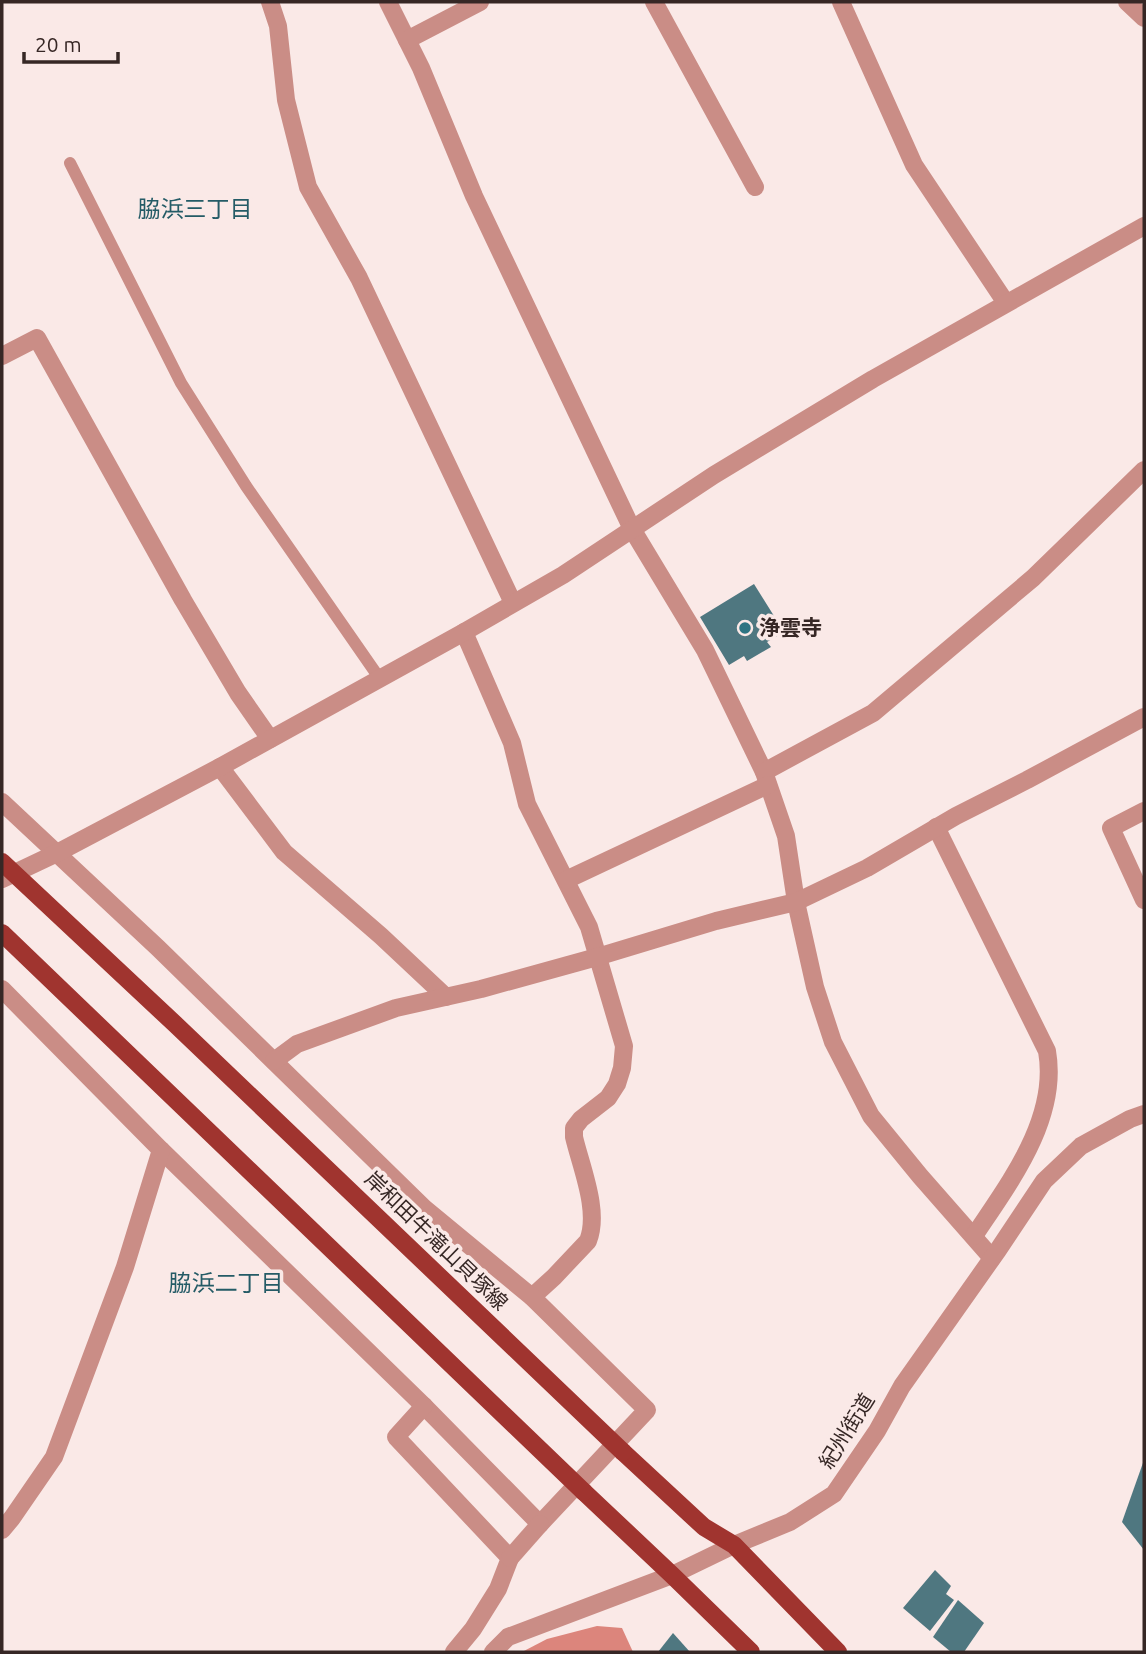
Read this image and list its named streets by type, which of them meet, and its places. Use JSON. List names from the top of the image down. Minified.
{"streets":{"main road":["岸和田牛滝山貝塚線"],"street":["紀州街道"]},"crossings":[["岸和田牛滝山貝塚線","紀州街道"]],"districts":["脇浜三丁目","脇浜二丁目"],"places":["浄雲寺"],"scale_bar":"20 m"}
